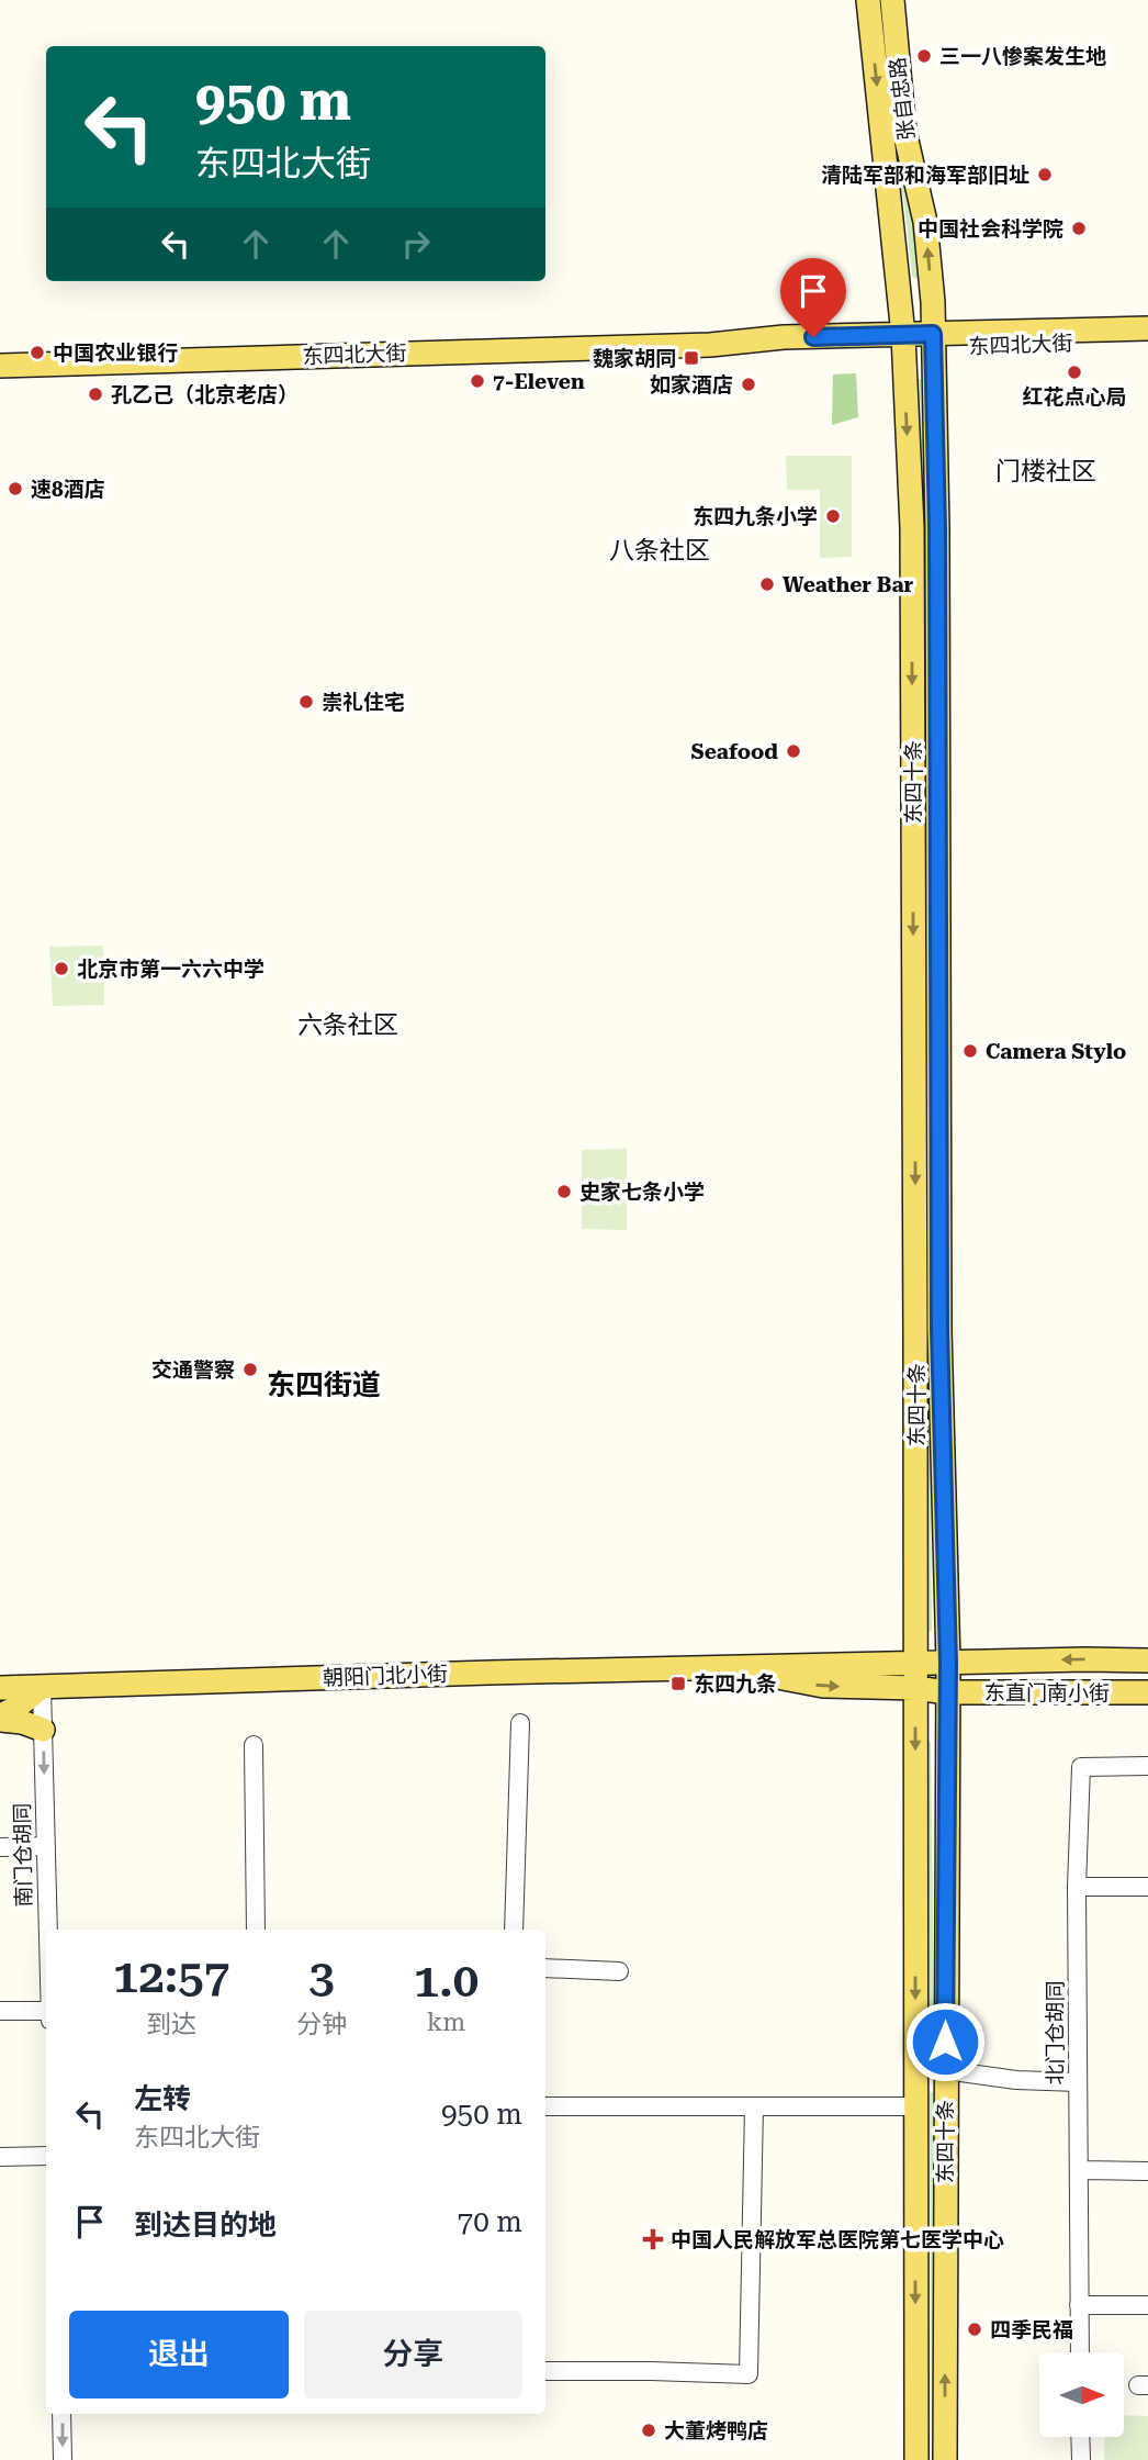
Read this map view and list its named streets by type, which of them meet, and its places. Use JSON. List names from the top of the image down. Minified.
{"streets":{"main road":["张自忠路","东四北大街","东四十条","朝阳门北小街","东直门南小街"],"street":["南门仓胡同","北门仓胡同"]},"crossings":[["张自忠路","东四北大街"],["张自忠路","东四十条"],["东四北大街","东四十条"],["东四十条","朝阳门北小街"],["东四十条","东直门南小街"],["朝阳门北小街","东直门南小街"],["朝阳门北小街","南门仓胡同"]],"one_way":["南门仓胡同"],"districts":["门楼社区","八条社区","六条社区","东四街道"],"places":{"other":["三一八惨案发生地","清陆军部和海军部旧址","中国社会科学院","中国农业银行","红花点心局","7-Eleven","如家酒店","孔乙己（北京老店）","速8酒店","东四九条小学","Weather Bar","崇礼住宅","Seafood","北京市第一六六中学","Camera Stylo","史家七条小学","交通警察","四季民福","大董烤鸭店"],"transit":["魏家胡同","东四九条"],"health":["中国人民解放军总医院第七医学中心"]},"north":"right","page":{"turn":["950 m","东四北大街"],"eta":["12:57","到达","3","分钟","1.0","km"],"list":[{"name":"左转","note":"东四北大街","value":"950 m"},{"name":"到达目的地","value":"70 m"}],"buttons":["退出","分享"]}}
